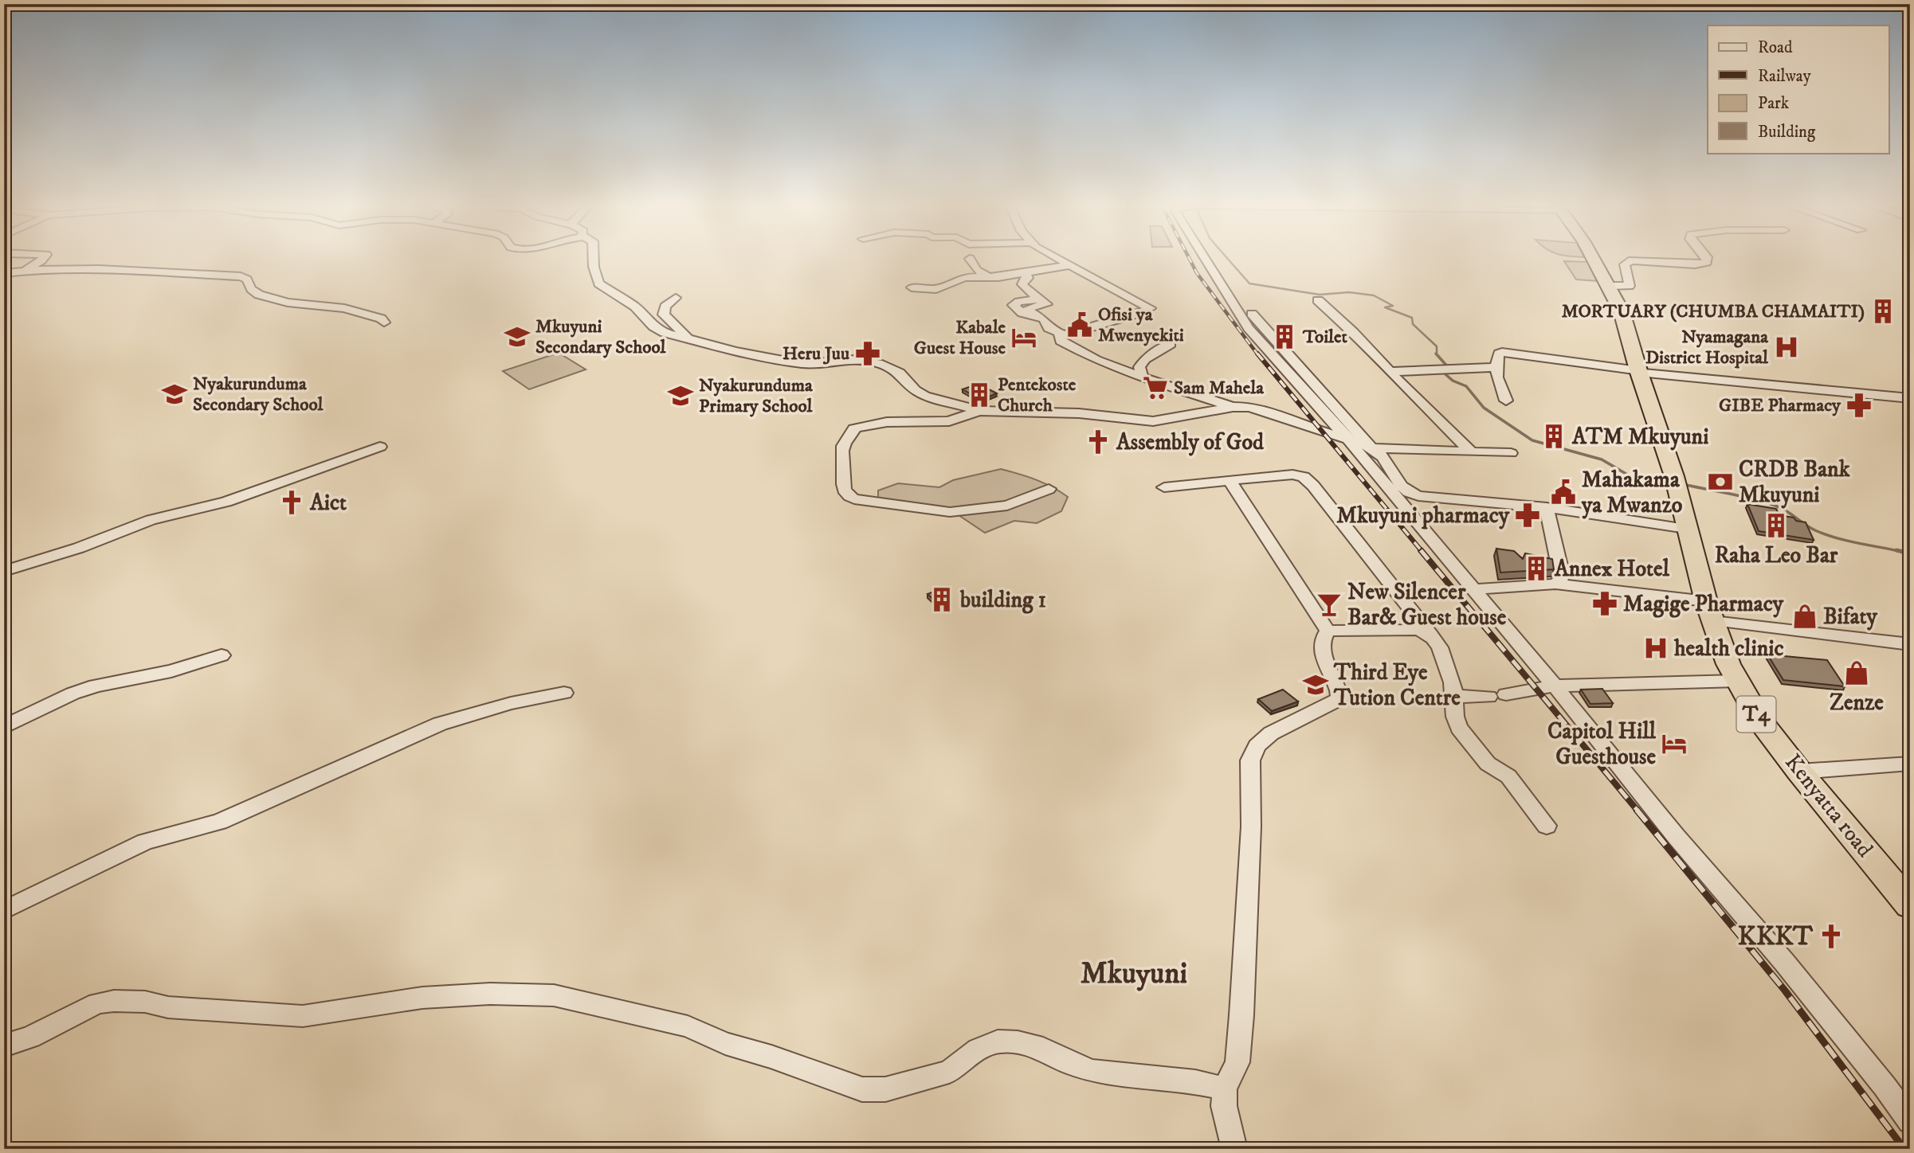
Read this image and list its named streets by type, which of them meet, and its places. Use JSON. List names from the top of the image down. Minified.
{"streets":{"highway":["T4","Kenyatta road"]},"crossings":[["T4","Kenyatta road"]],"districts":["Mkuyuni"],"places":{"building":["MORTUARY (CHUMBA CHAMAITI)","Toilet","Pentekoste Church","ATM Mkuyuni","Raha Leo Bar","Annex Hotel","building 1"],"public building":["Ofisi ya Mwenyekiti","Mahakama ya Mwanzo"],"school or university":["Mkuyuni Secondary School","Nyakurunduma Secondary School","Nyakurunduma Primary School","Third Eye Tution Centre"],"hotel":["Kabale Guest House","Capitol Hill Guesthouse"],"hospital":["Nyamagana District Hospital","health clinic"],"pharmacy":["Heru Juu","GIBE Pharmacy","Mkuyuni pharmacy","Magige Pharmacy"],"supermarket":["Sam Mahela"],"church":["Assembly of God","Aict","KKKT"],"bank":["CRDB Bank Mkuyuni"],"bar":["New Silencer Bar& Guest house"],"shop":["Bifaty","Zenze"]},"legend":["Road","Railway","Park","Building"]}
